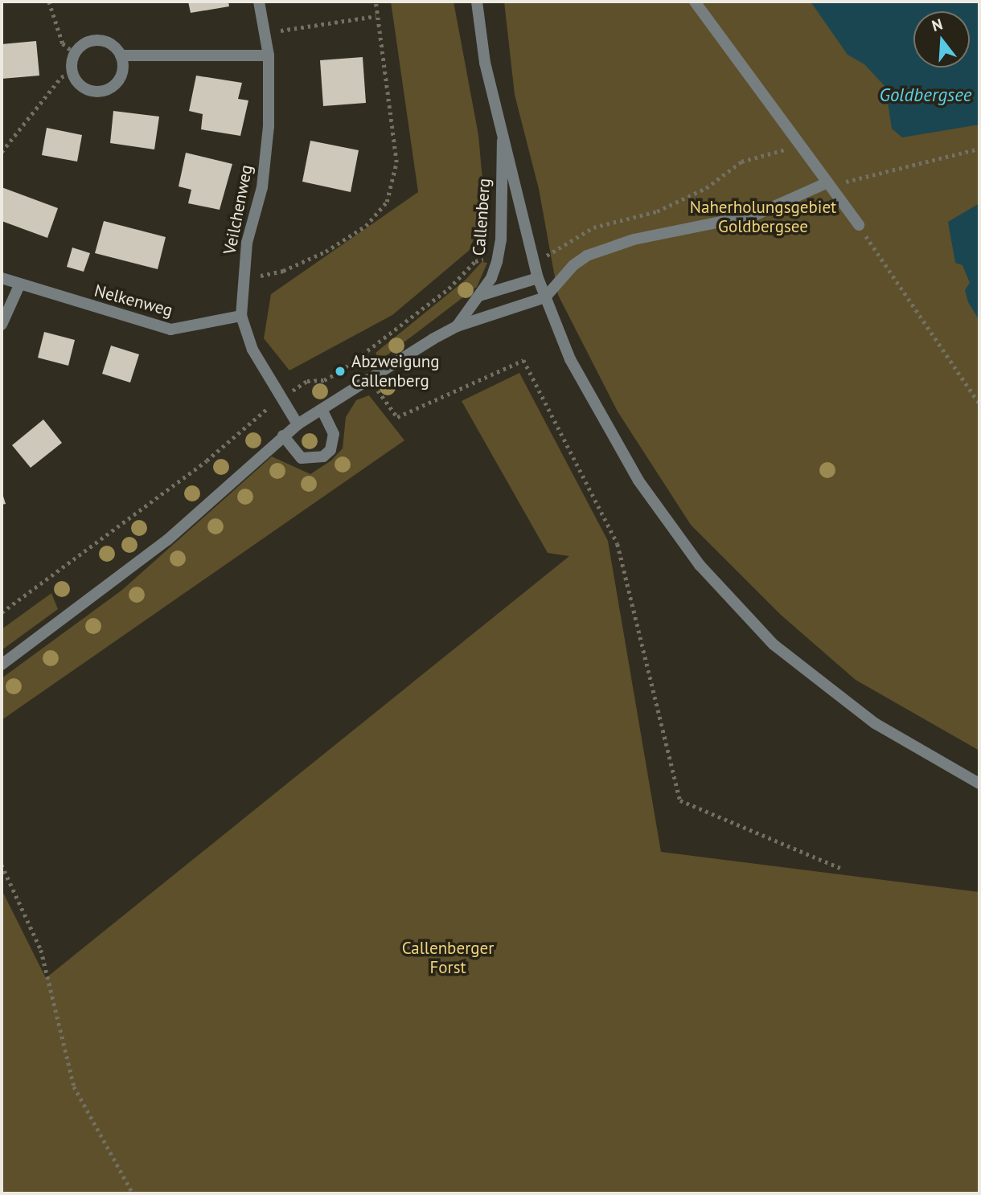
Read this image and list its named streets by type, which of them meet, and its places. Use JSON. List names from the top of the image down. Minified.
{"streets":{"street":["Veilchenweg","Callenberg","Nelkenweg"]},"crossings":[["Veilchenweg","Nelkenweg"]],"water":["Goldbergsee"],"parks":["Naherholungsgebiet Goldbergsee","Callenberger Forst"],"places":["Abzweigung Callenberg"],"north":"top"}
